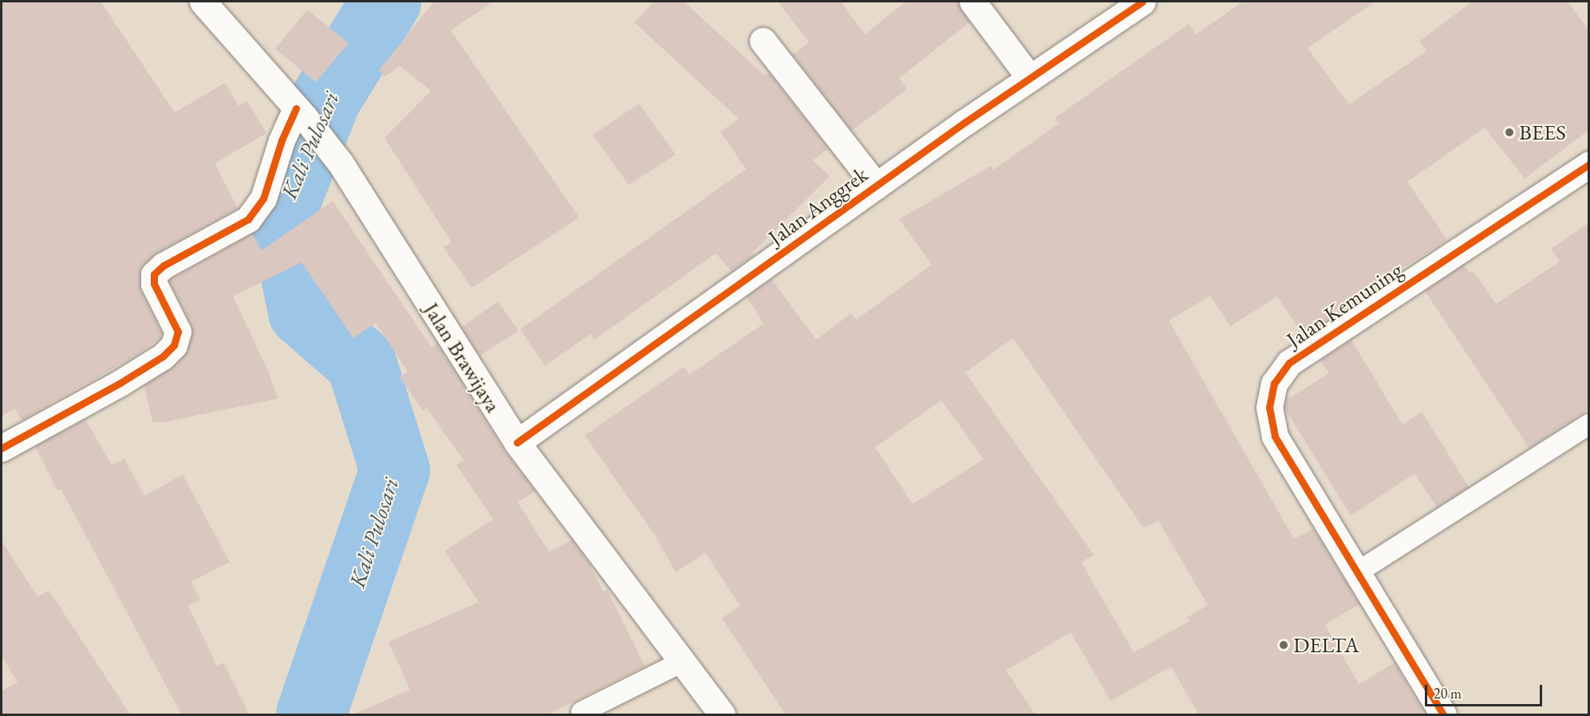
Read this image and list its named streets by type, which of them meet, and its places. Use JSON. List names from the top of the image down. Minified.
{"streets":{"street":["Jalan Anggrek","Jalan Kemuning","Jalan Brawijaya"]},"crossings":[["Jalan Anggrek","Jalan Brawijaya"]],"water":["Kali Pulosari"],"places":["BEES","DELTA"],"scale_bar":"20 m"}
